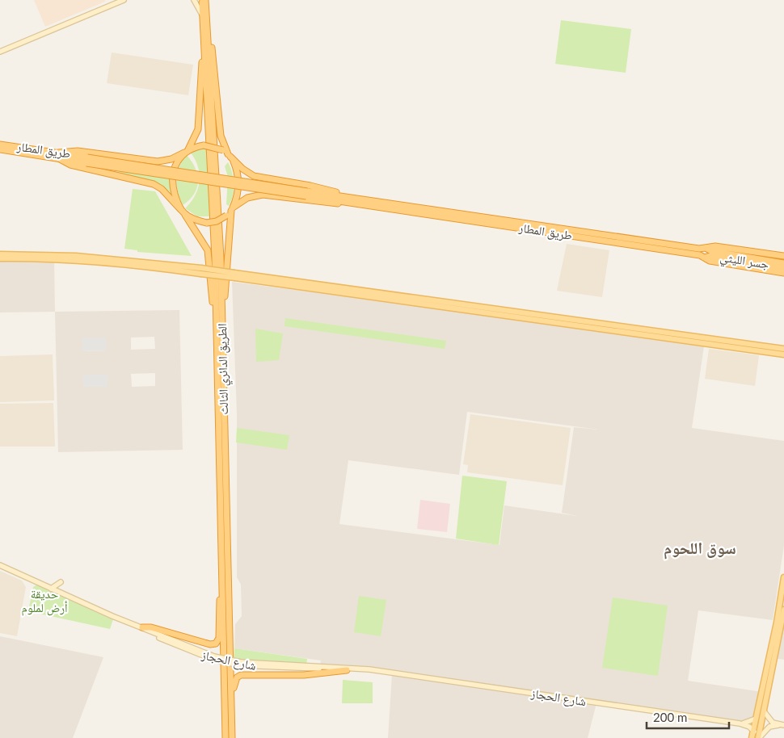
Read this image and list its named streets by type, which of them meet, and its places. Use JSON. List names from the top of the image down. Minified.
{"streets":{"highway":["طريق المطار","جسر الليثي","الطريق الدائري الثالث"],"main road":["شارع الحجاز"]},"crossings":[["طريق المطار","جسر الليثي"]],"districts":["سوق اللحوم"],"parks":["حديقة أرض لملوم"],"scale_bar":"200 m"}
